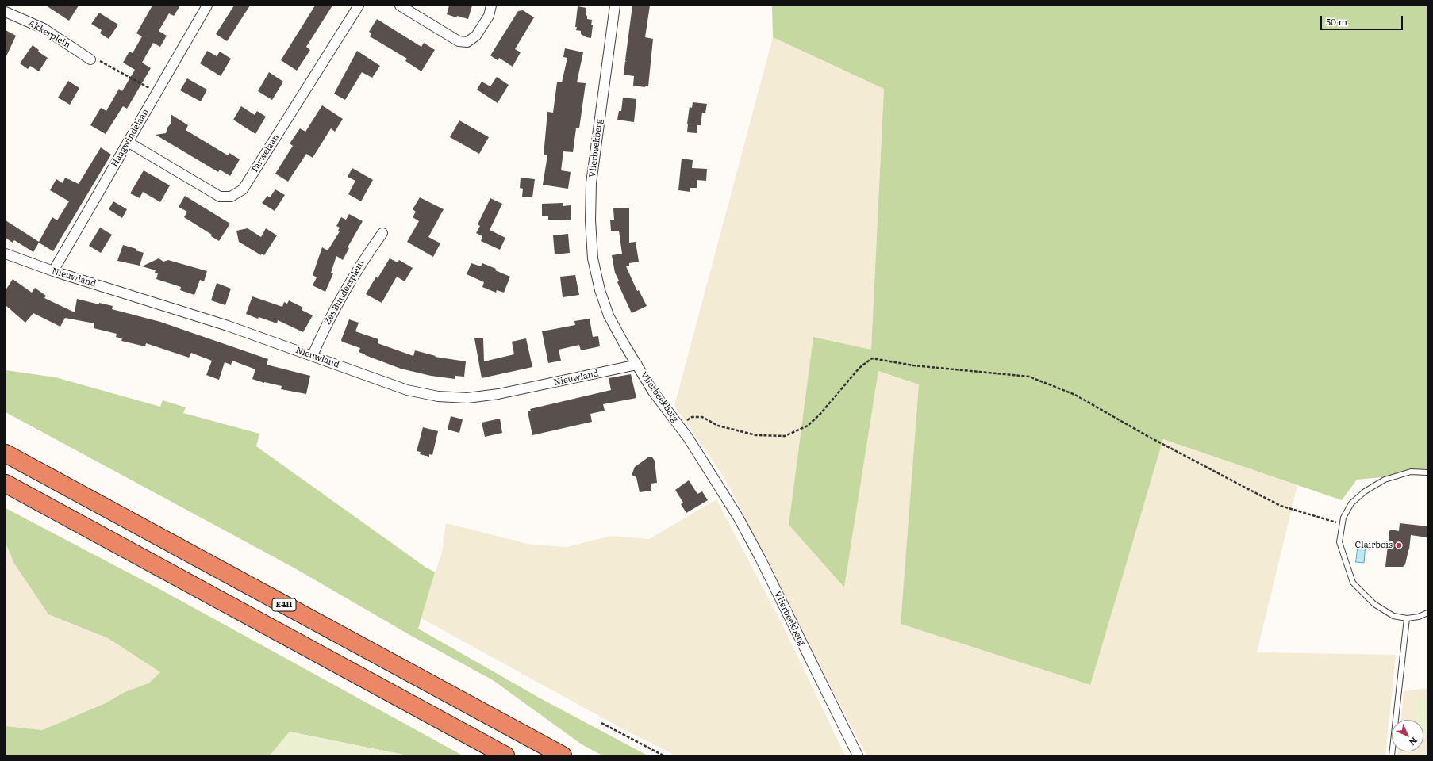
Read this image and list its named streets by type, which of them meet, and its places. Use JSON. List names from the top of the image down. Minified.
{"streets":{"highway":["E411"],"street":["Akkerplein","Haagwindelaan","Vlierbeekberg","Tarwelaan","Nieuwland","Zes Bundersplein"]},"crossings":[["Haagwindelaan","Tarwelaan"],["Haagwindelaan","Nieuwland"],["Vlierbeekberg","Nieuwland"],["Nieuwland","Zes Bundersplein"]],"places":["Clairbois"],"scale_bar":"50 m","north":"bottom right"}
